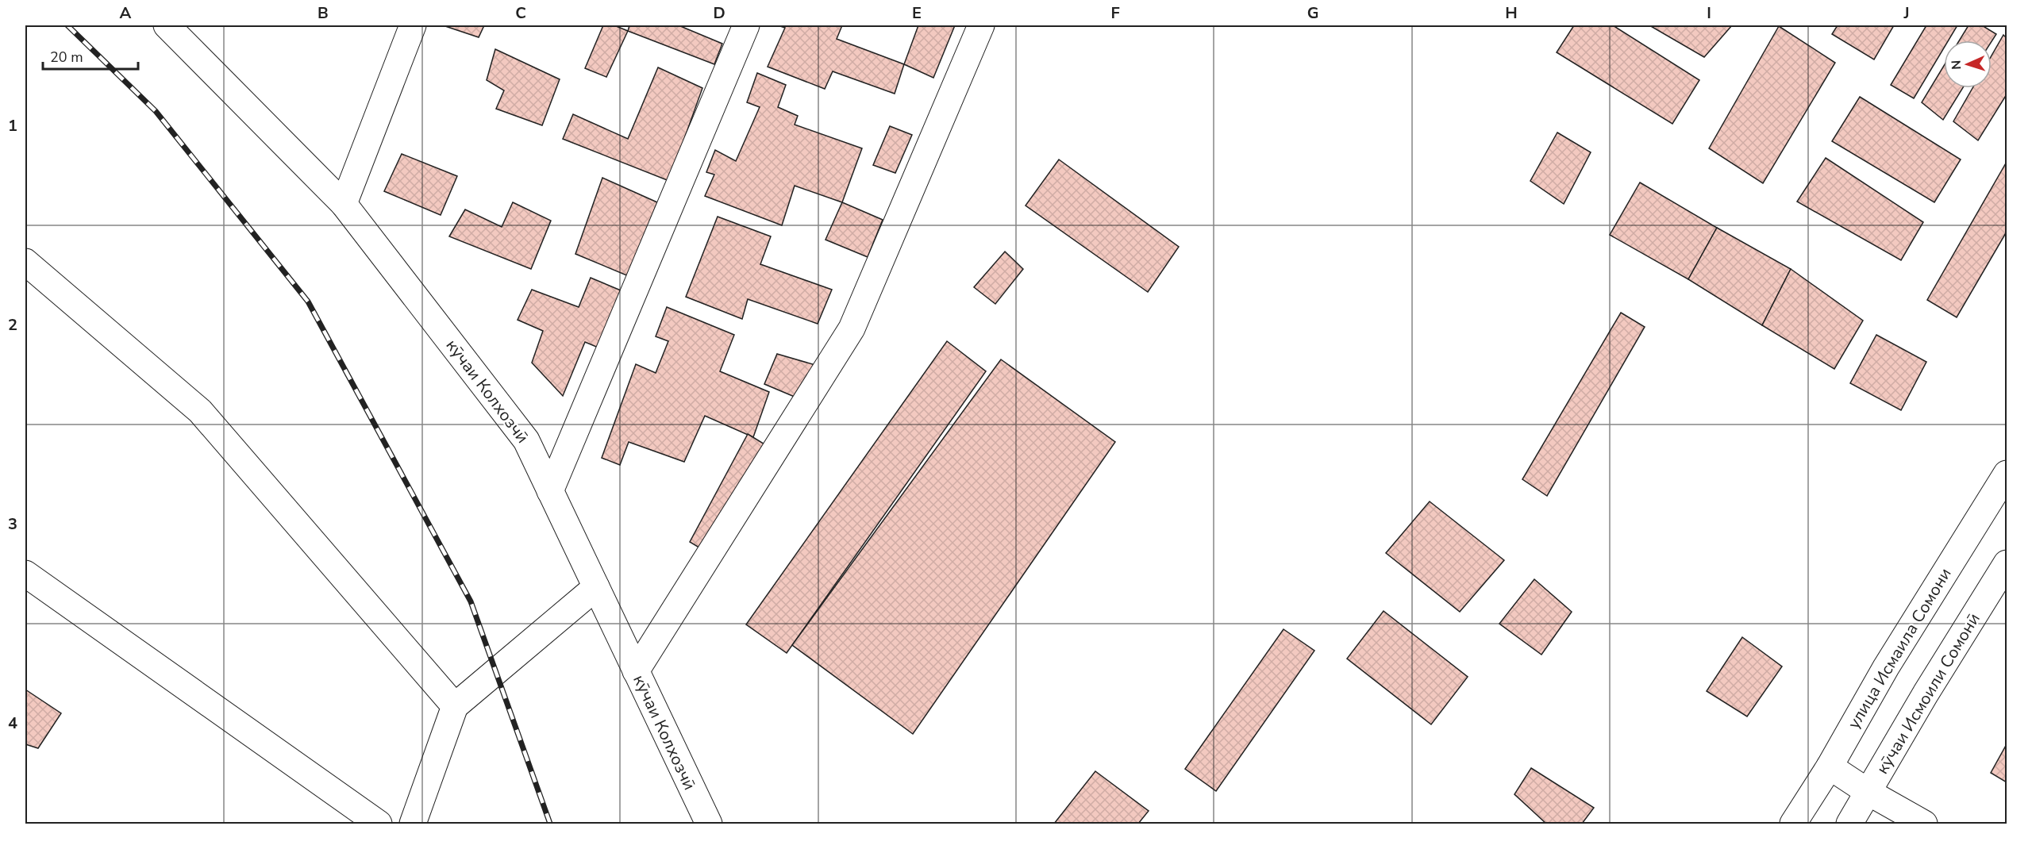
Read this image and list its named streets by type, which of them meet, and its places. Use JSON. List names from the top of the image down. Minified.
{"streets":{"street":["кӯчаи Колхозчӣ","улица Исмаила Сомони","кӯчаи Исмоили Сомонӣ"]},"scale_bar":"20 m","north":"left","grid":{"columns":["A","B","C","D","E","F","G","H","I","J"],"rows":["1","2","3","4"]}}
